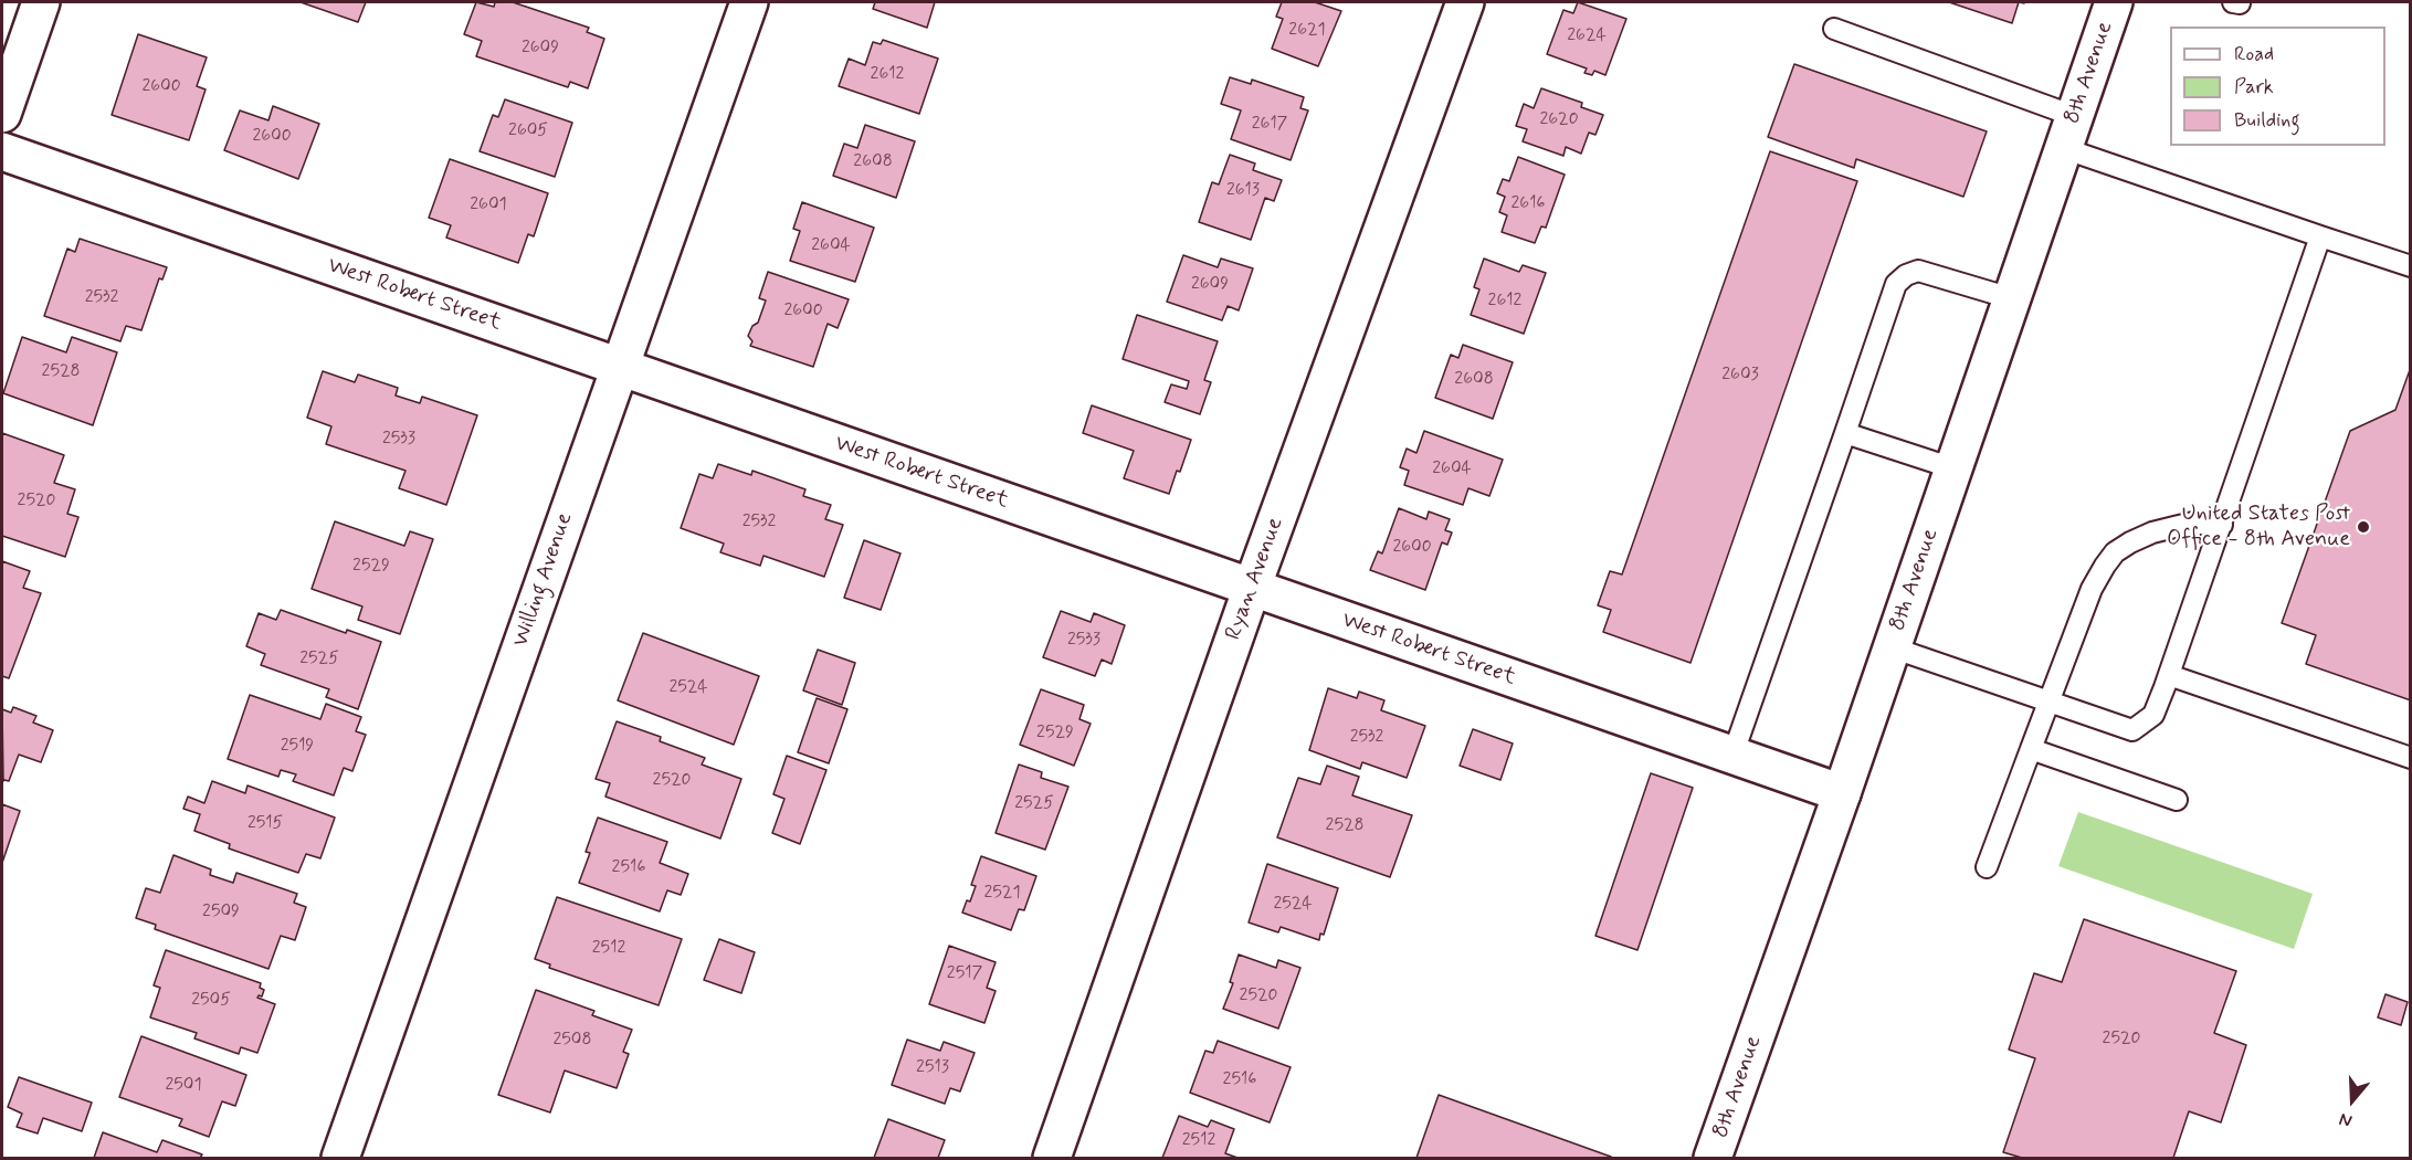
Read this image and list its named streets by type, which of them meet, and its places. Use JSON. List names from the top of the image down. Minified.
{"streets":{"street":["8th Avenue","West Robert Street","Ryan Avenue","Willing Avenue"]},"crossings":[["8th Avenue","West Robert Street"],["West Robert Street","Ryan Avenue"],["West Robert Street","Willing Avenue"]],"places":["United States Post Office - 8th Avenue"],"house_numbers":["2621","2624","2609","2612","2600","2620","2617","2605","2600","2608","2613","2616","2601","2604","2609","2532","2612","2600","2528","2603","2608","2533","2604","2520","2532","2600","2529","2533","2525","2524","2529","2532","2519","2520","2525","2515","2528","2516","2521","2524","2509","2512","2517","2520","2505","2520","2508","2513","2516","2501","2512"],"legend":["Road","Park","Building"],"north":"bottom"}
